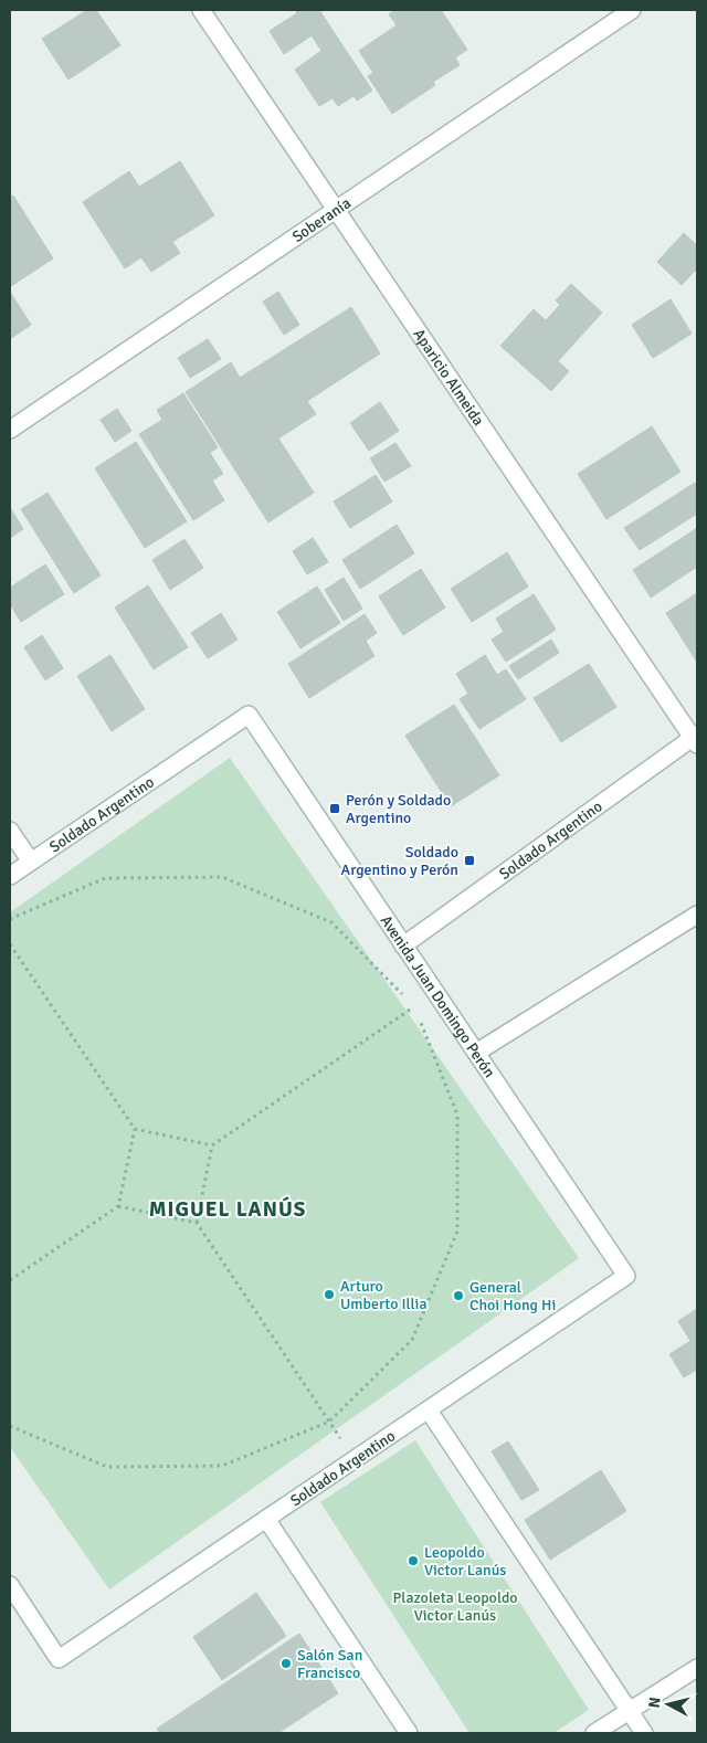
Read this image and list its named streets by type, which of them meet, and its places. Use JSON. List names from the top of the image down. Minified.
{"streets":{"main road":["Soberanía","Aparicio Almeida","Soldado Argentino","Avenida Juan Domingo Perón"]},"crossings":[["Soberanía","Aparicio Almeida"],["Aparicio Almeida","Soldado Argentino"],["Soldado Argentino","Avenida Juan Domingo Perón"]],"districts":["MIGUEL LANÚS"],"parks":["Plazoleta Leopoldo Victor Lanús"],"places":{"transit":["Perón y Soldado Argentino","Soldado Argentino y Perón"],"other":["Arturo Umberto Illia","General Choi Hong Hi","Leopoldo Victor Lanús","Salón San Francisco"]},"north":"left"}
